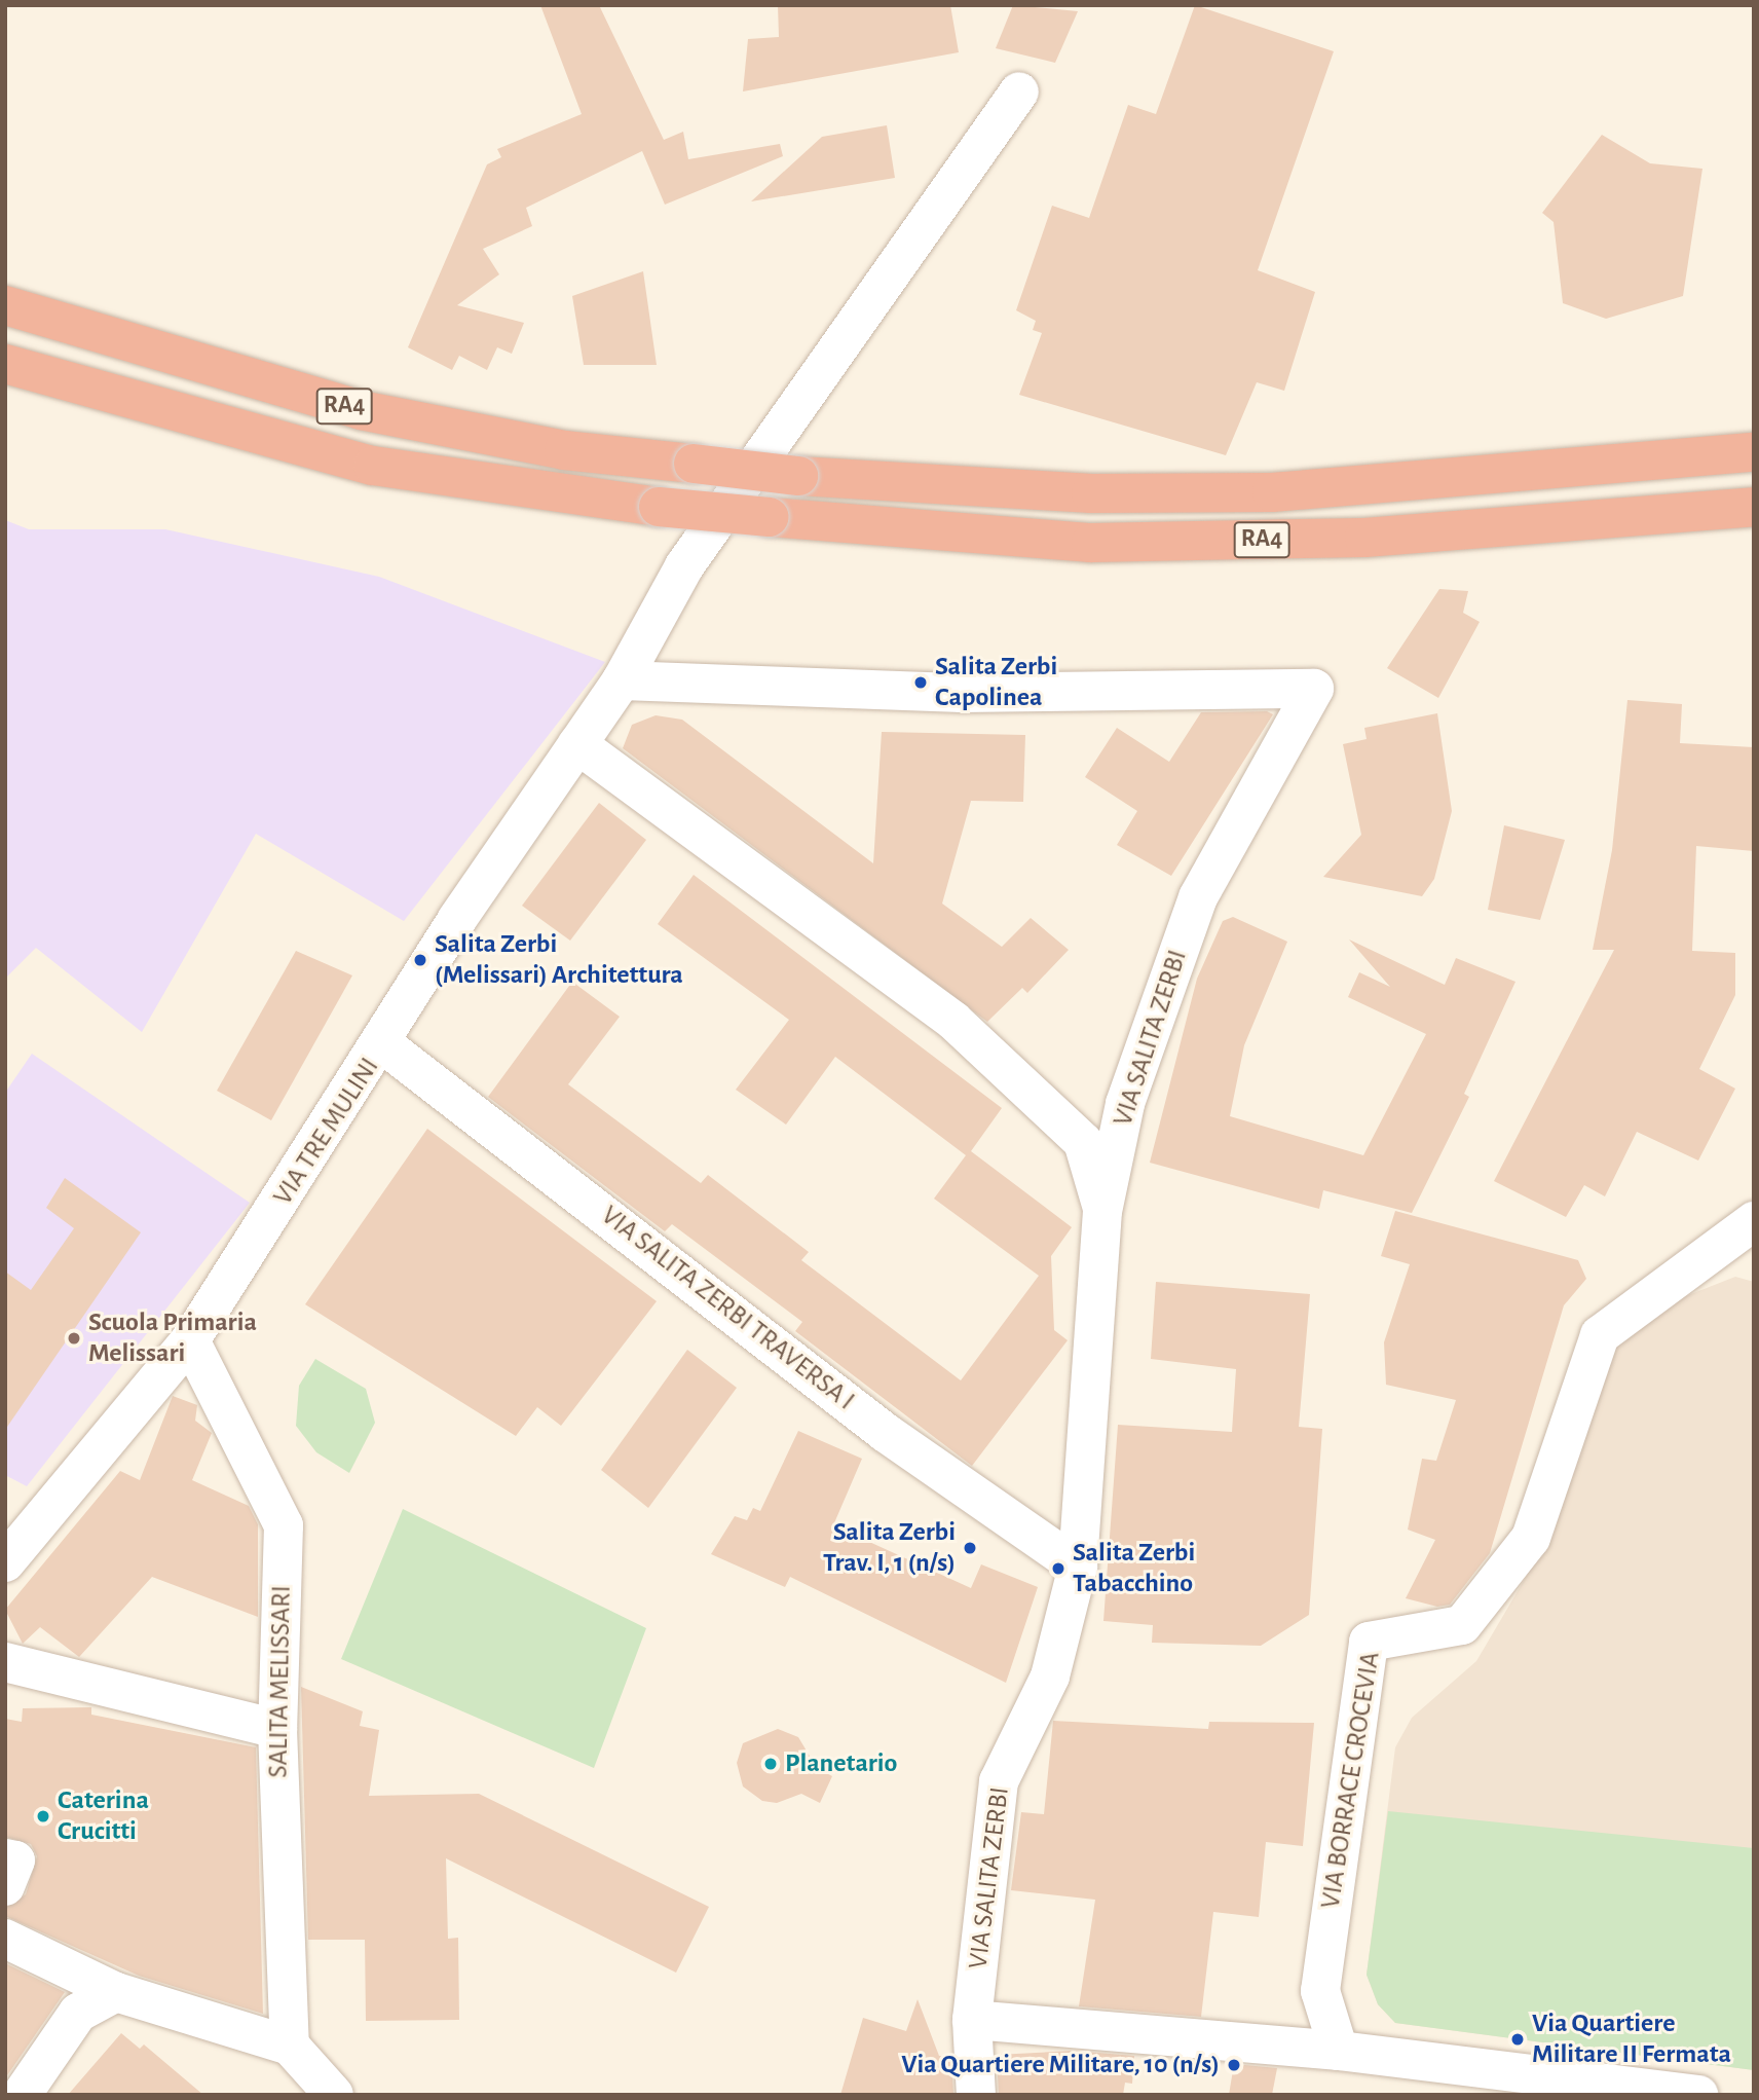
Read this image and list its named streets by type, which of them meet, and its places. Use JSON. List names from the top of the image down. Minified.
{"streets":{"highway":["RA4"],"street":["VIA SALITA ZERBI","VIA TRE MULINI","VIA SALITA ZERBI TRAVERSA I","SALITA MELISSARI","VIA BORRACE CROCEVIA"]},"crossings":[["VIA SALITA ZERBI","VIA TRE MULINI"],["VIA SALITA ZERBI","VIA SALITA ZERBI TRAVERSA I"],["VIA TRE MULINI","VIA SALITA ZERBI TRAVERSA I"],["VIA TRE MULINI","SALITA MELISSARI"]],"places":["Salita Zerbi Capolinea","Salita Zerbi (Melissari) Architettura","Scuola Primaria Melissari","Salita Zerbi Trav. I, 1 (n/s)","Salita Zerbi Tabacchino","Planetario","Caterina Crucitti","Via Quartiere Militare II Fermata","Via Quartiere Militare, 10 (n/s)"]}
